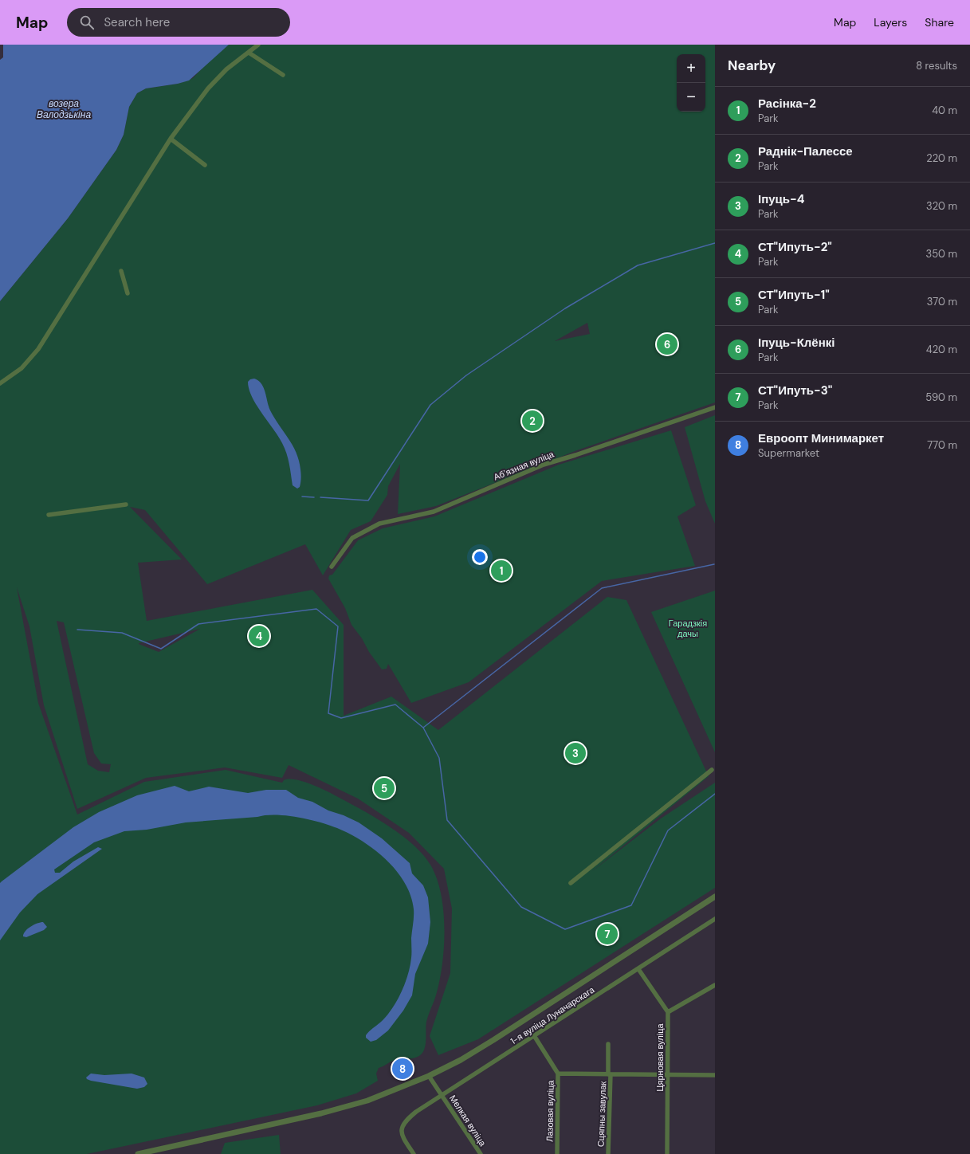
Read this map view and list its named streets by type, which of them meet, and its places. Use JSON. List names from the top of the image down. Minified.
{"streets":{"street":["Абʼязная вуліца","1-я вуліца Луначарскага","Цярновая вуліца","Лазовая вуліца","Сцяпны завулак","Мелкая вуліца"]},"crossings":[["1-я вуліца Луначарскага","Цярновая вуліца"],["1-я вуліца Луначарскага","Лазовая вуліца"],["1-я вуліца Луначарскага","Мелкая вуліца"]],"water":["возера Валодзькіна"],"parks":["Гарадзкія дачы"],"page":{"header":"Map","search":"Search here","nav":["Map","Layers","Share"],"heading":["Nearby","8 results"],"map_buttons":["+","−"],"list":[{"mark":"1","name":"Расінка-2","note":"Park","value":"40 m"},{"mark":"2","name":"Раднік-Палессе","note":"Park","value":"220 m"},{"mark":"3","name":"Іпуць-4","note":"Park","value":"320 m"},{"mark":"4","name":"СТ\"Ипуть-2\"","note":"Park","value":"350 m"},{"mark":"5","name":"СТ\"Ипуть-1\"","note":"Park","value":"370 m"},{"mark":"6","name":"Іпуць-Клёнкі","note":"Park","value":"420 m"},{"mark":"7","name":"СТ\"Ипуть-3\"","note":"Park","value":"590 m"},{"mark":"8","name":"Евроопт Минимаркет","note":"Supermarket","value":"770 m"}],"pins":["6","2","1","4","3","5","7","8"]}}
